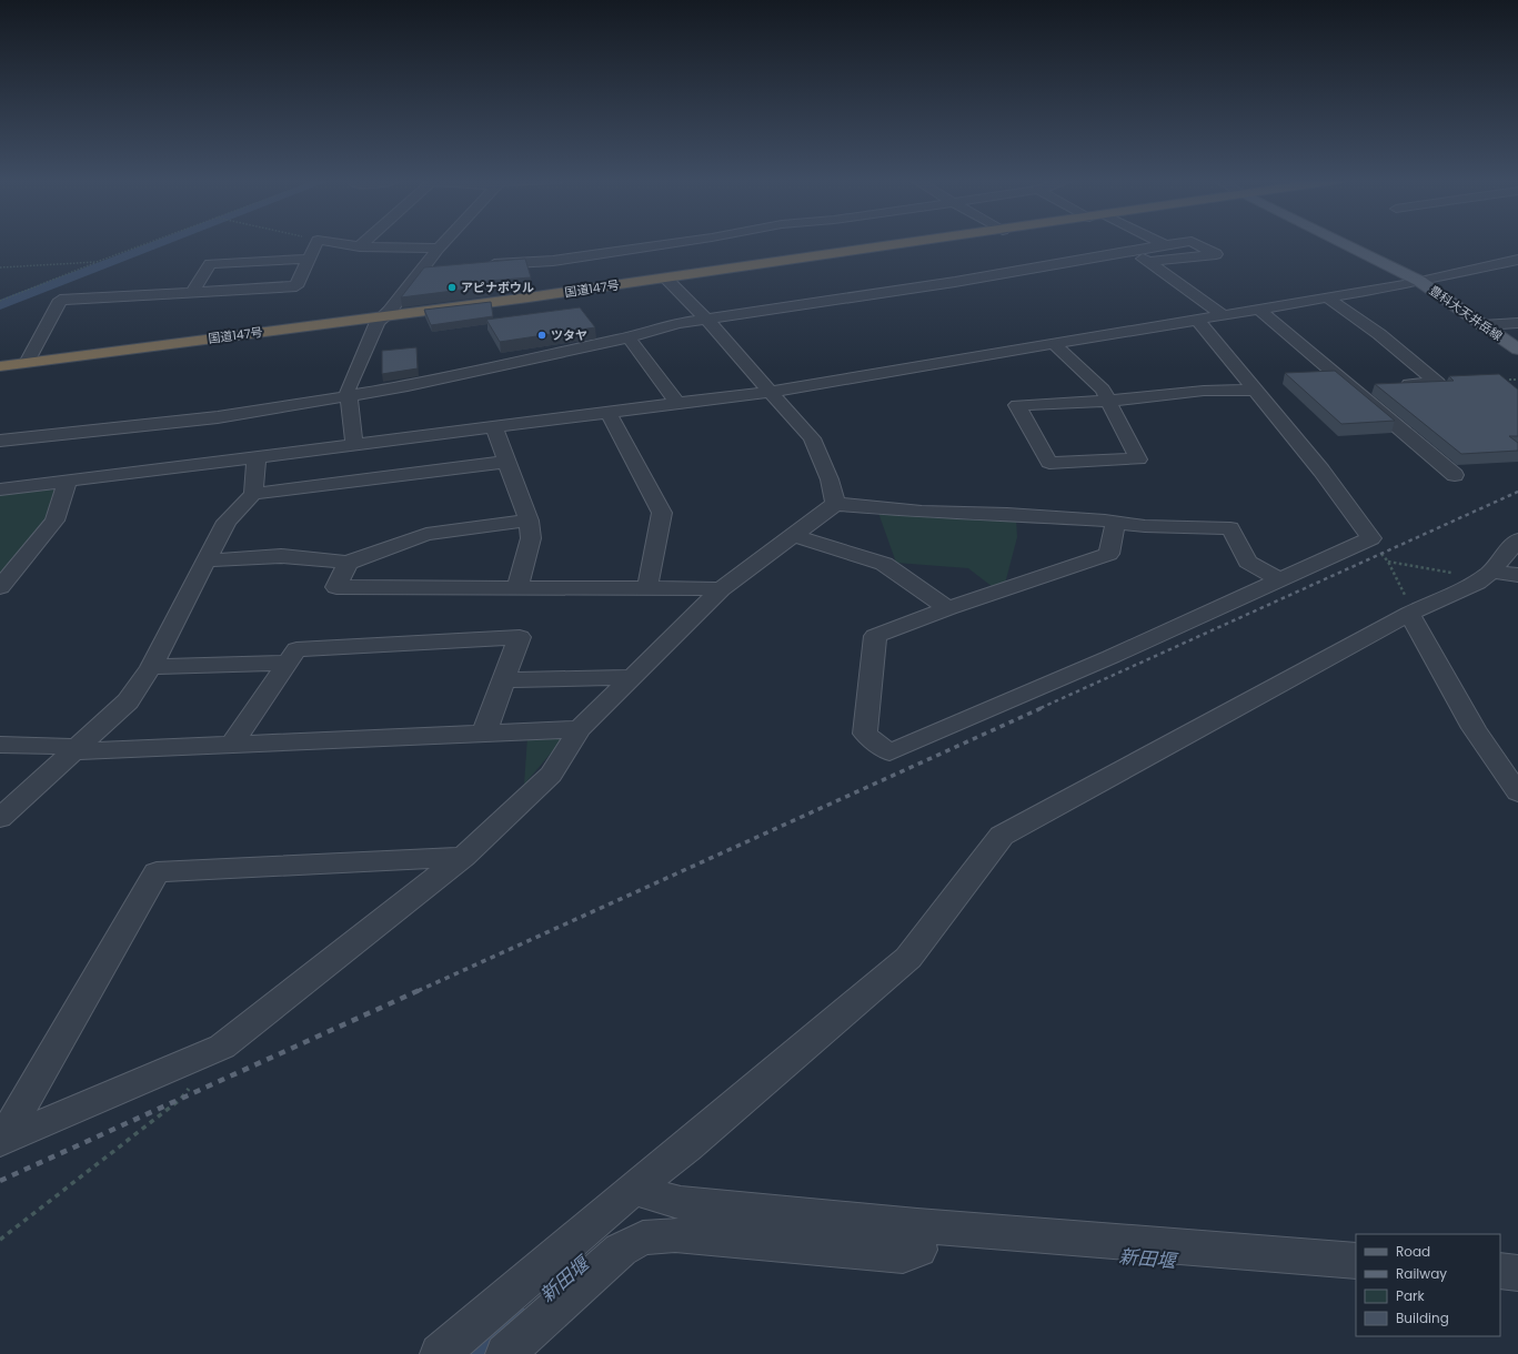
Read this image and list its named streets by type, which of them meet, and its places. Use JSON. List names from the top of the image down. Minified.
{"streets":{"highway":["国道147号"],"main road":["豊科大天井岳線"]},"water":["新田堰"],"places":["アピナボウル","ツタヤ"],"legend":["Road","Railway","Park","Building"]}
